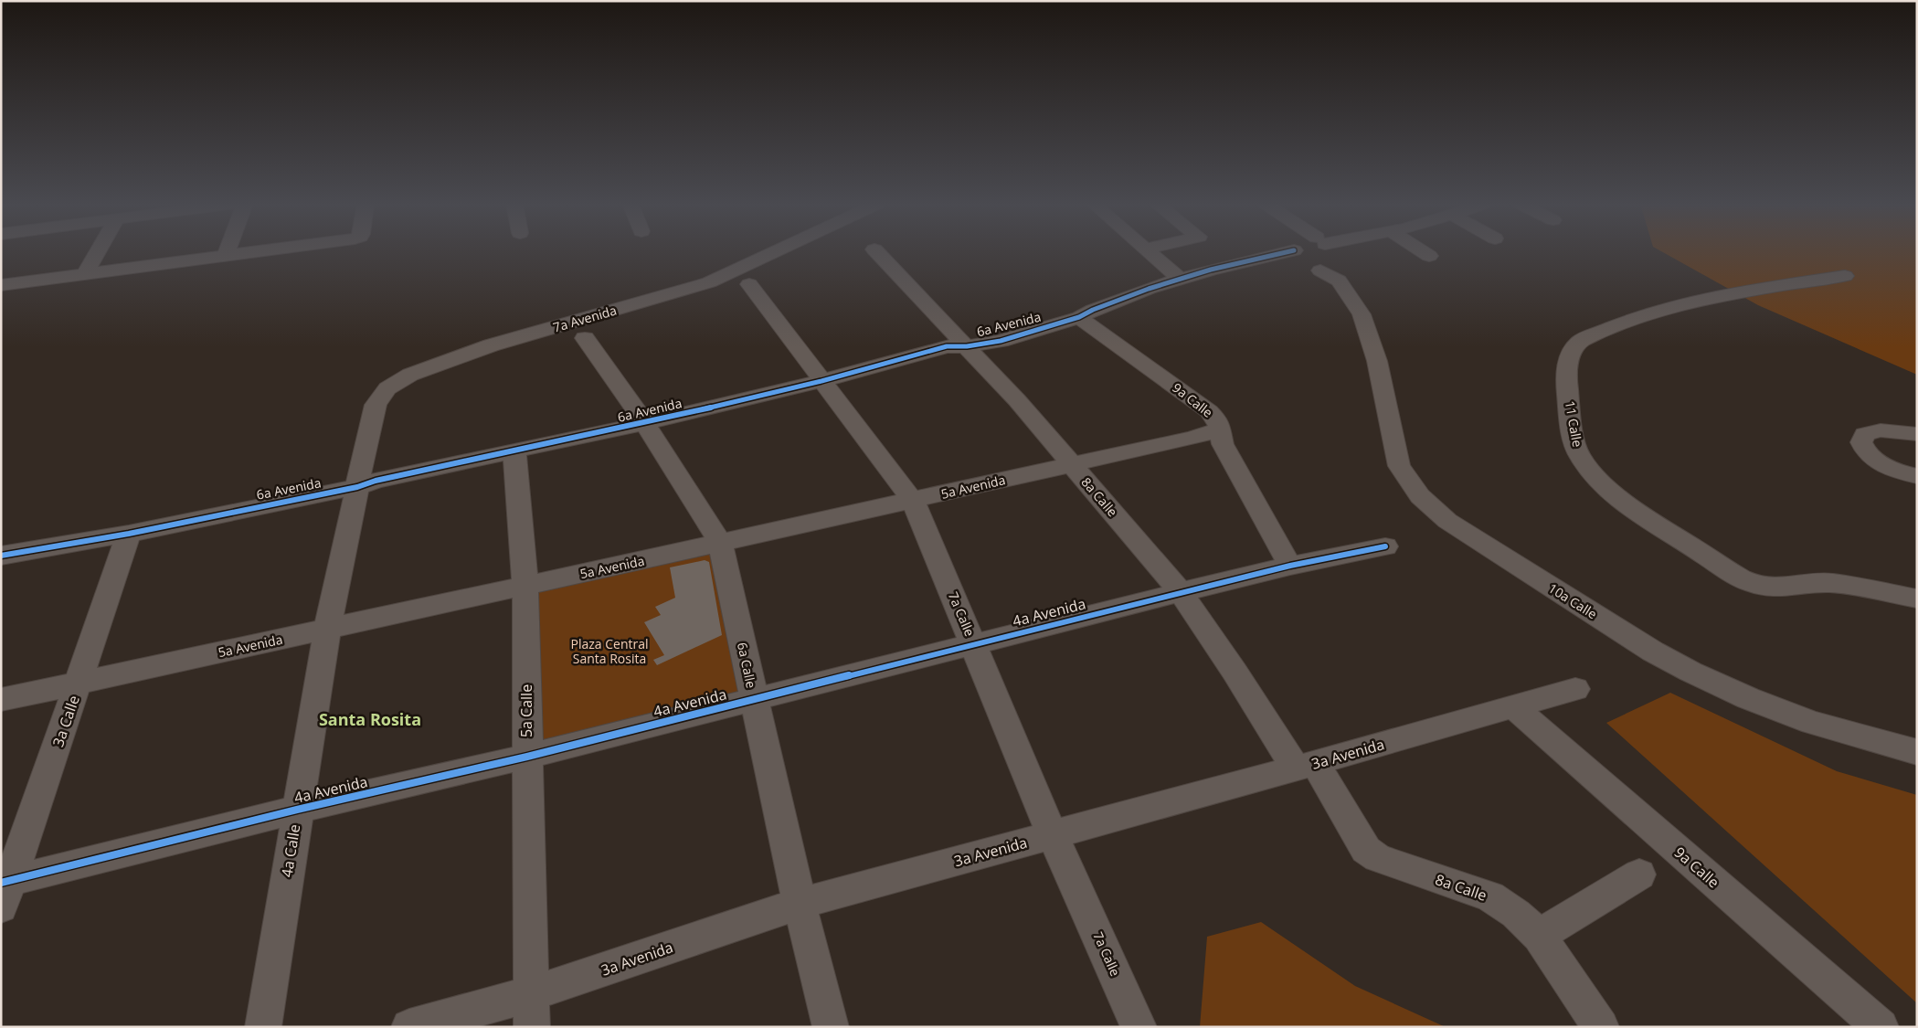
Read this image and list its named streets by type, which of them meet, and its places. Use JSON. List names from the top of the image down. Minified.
{"streets":{"street":["7a Avenida","6a Avenida","9a Calle","11 Calle","5a Avenida","8a Calle","10a Calle","4a Avenida","7a Calle","6a Calle","5a Calle","3a Calle","3a Avenida","4a Calle"]},"crossings":[["7a Avenida","6a Avenida"],["7a Avenida","4a Calle"],["6a Avenida","9a Calle"],["6a Avenida","8a Calle"],["6a Avenida","10a Calle"],["6a Avenida","7a Calle"],["6a Avenida","6a Calle"],["6a Avenida","5a Calle"],["6a Avenida","3a Calle"],["6a Avenida","4a Calle"],["9a Calle","5a Avenida"],["9a Calle","4a Avenida"],["9a Calle","3a Avenida"],["5a Avenida","8a Calle"],["5a Avenida","7a Calle"],["5a Avenida","6a Calle"],["5a Avenida","5a Calle"],["5a Avenida","3a Calle"],["5a Avenida","4a Calle"],["8a Calle","4a Avenida"],["8a Calle","3a Avenida"],["4a Avenida","7a Calle"],["4a Avenida","6a Calle"],["4a Avenida","5a Calle"],["4a Avenida","3a Calle"],["4a Avenida","4a Calle"],["7a Calle","3a Avenida"],["6a Calle","3a Avenida"],["5a Calle","3a Avenida"]],"districts":["Santa Rosita"],"parks":["Plaza Central Santa Rosita"]}
